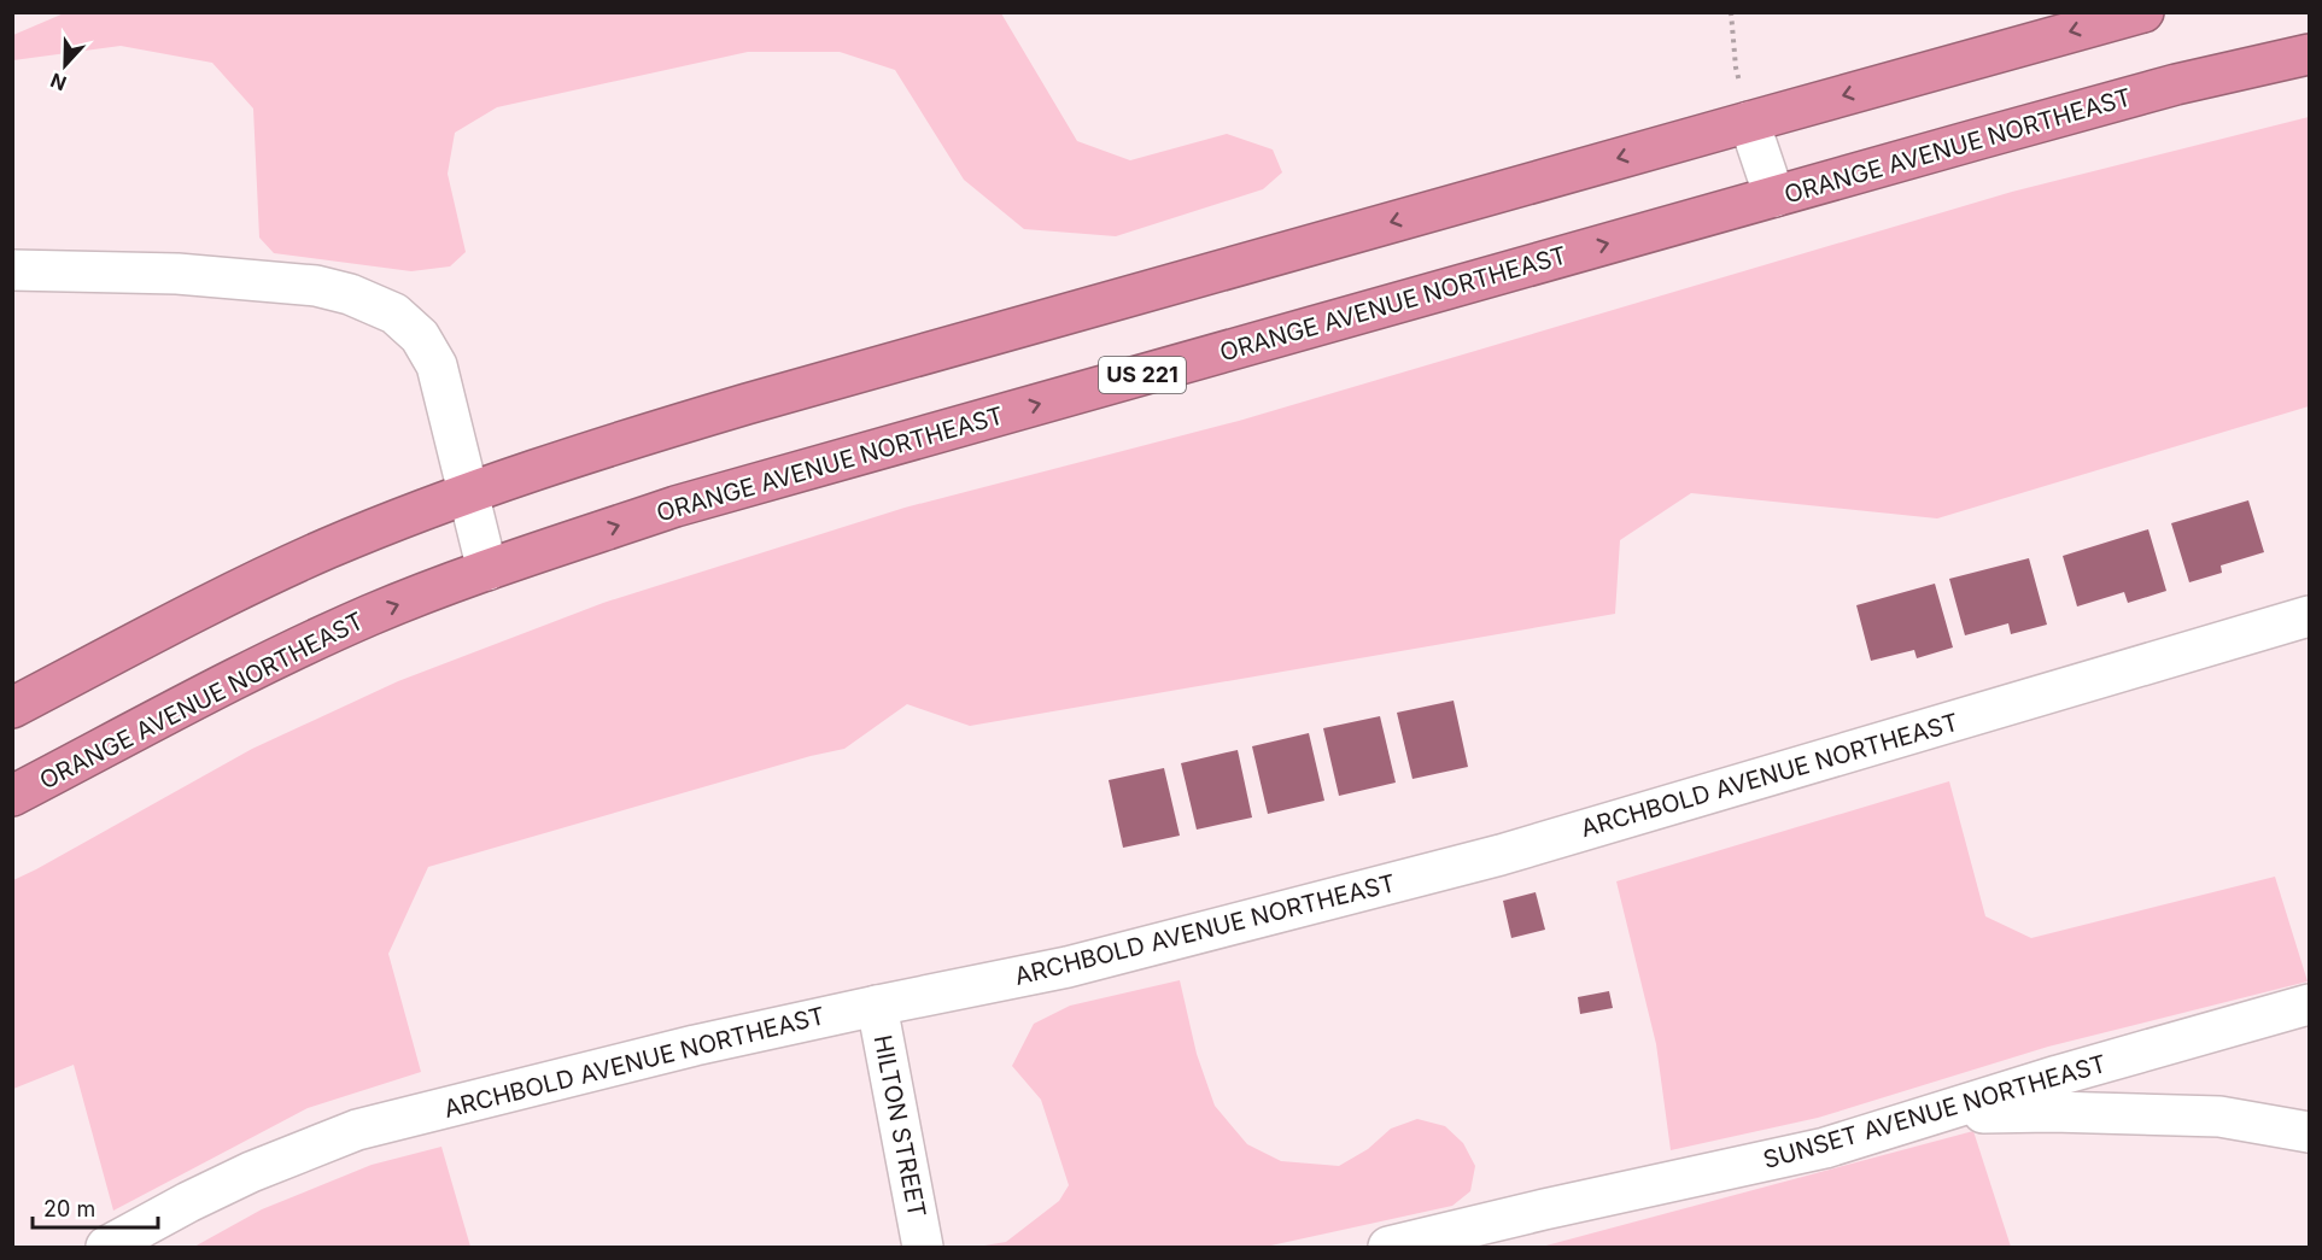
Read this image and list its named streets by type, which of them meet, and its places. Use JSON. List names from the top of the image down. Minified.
{"streets":{"highway":["ORANGE AVENUE NORTHEAST","US 221"],"street":["ARCHBOLD AVENUE NORTHEAST","SUNSET AVENUE NORTHEAST","HILTON STREET"]},"crossings":[["ARCHBOLD AVENUE NORTHEAST","HILTON STREET"]],"scale_bar":"20 m","north":"bottom"}
